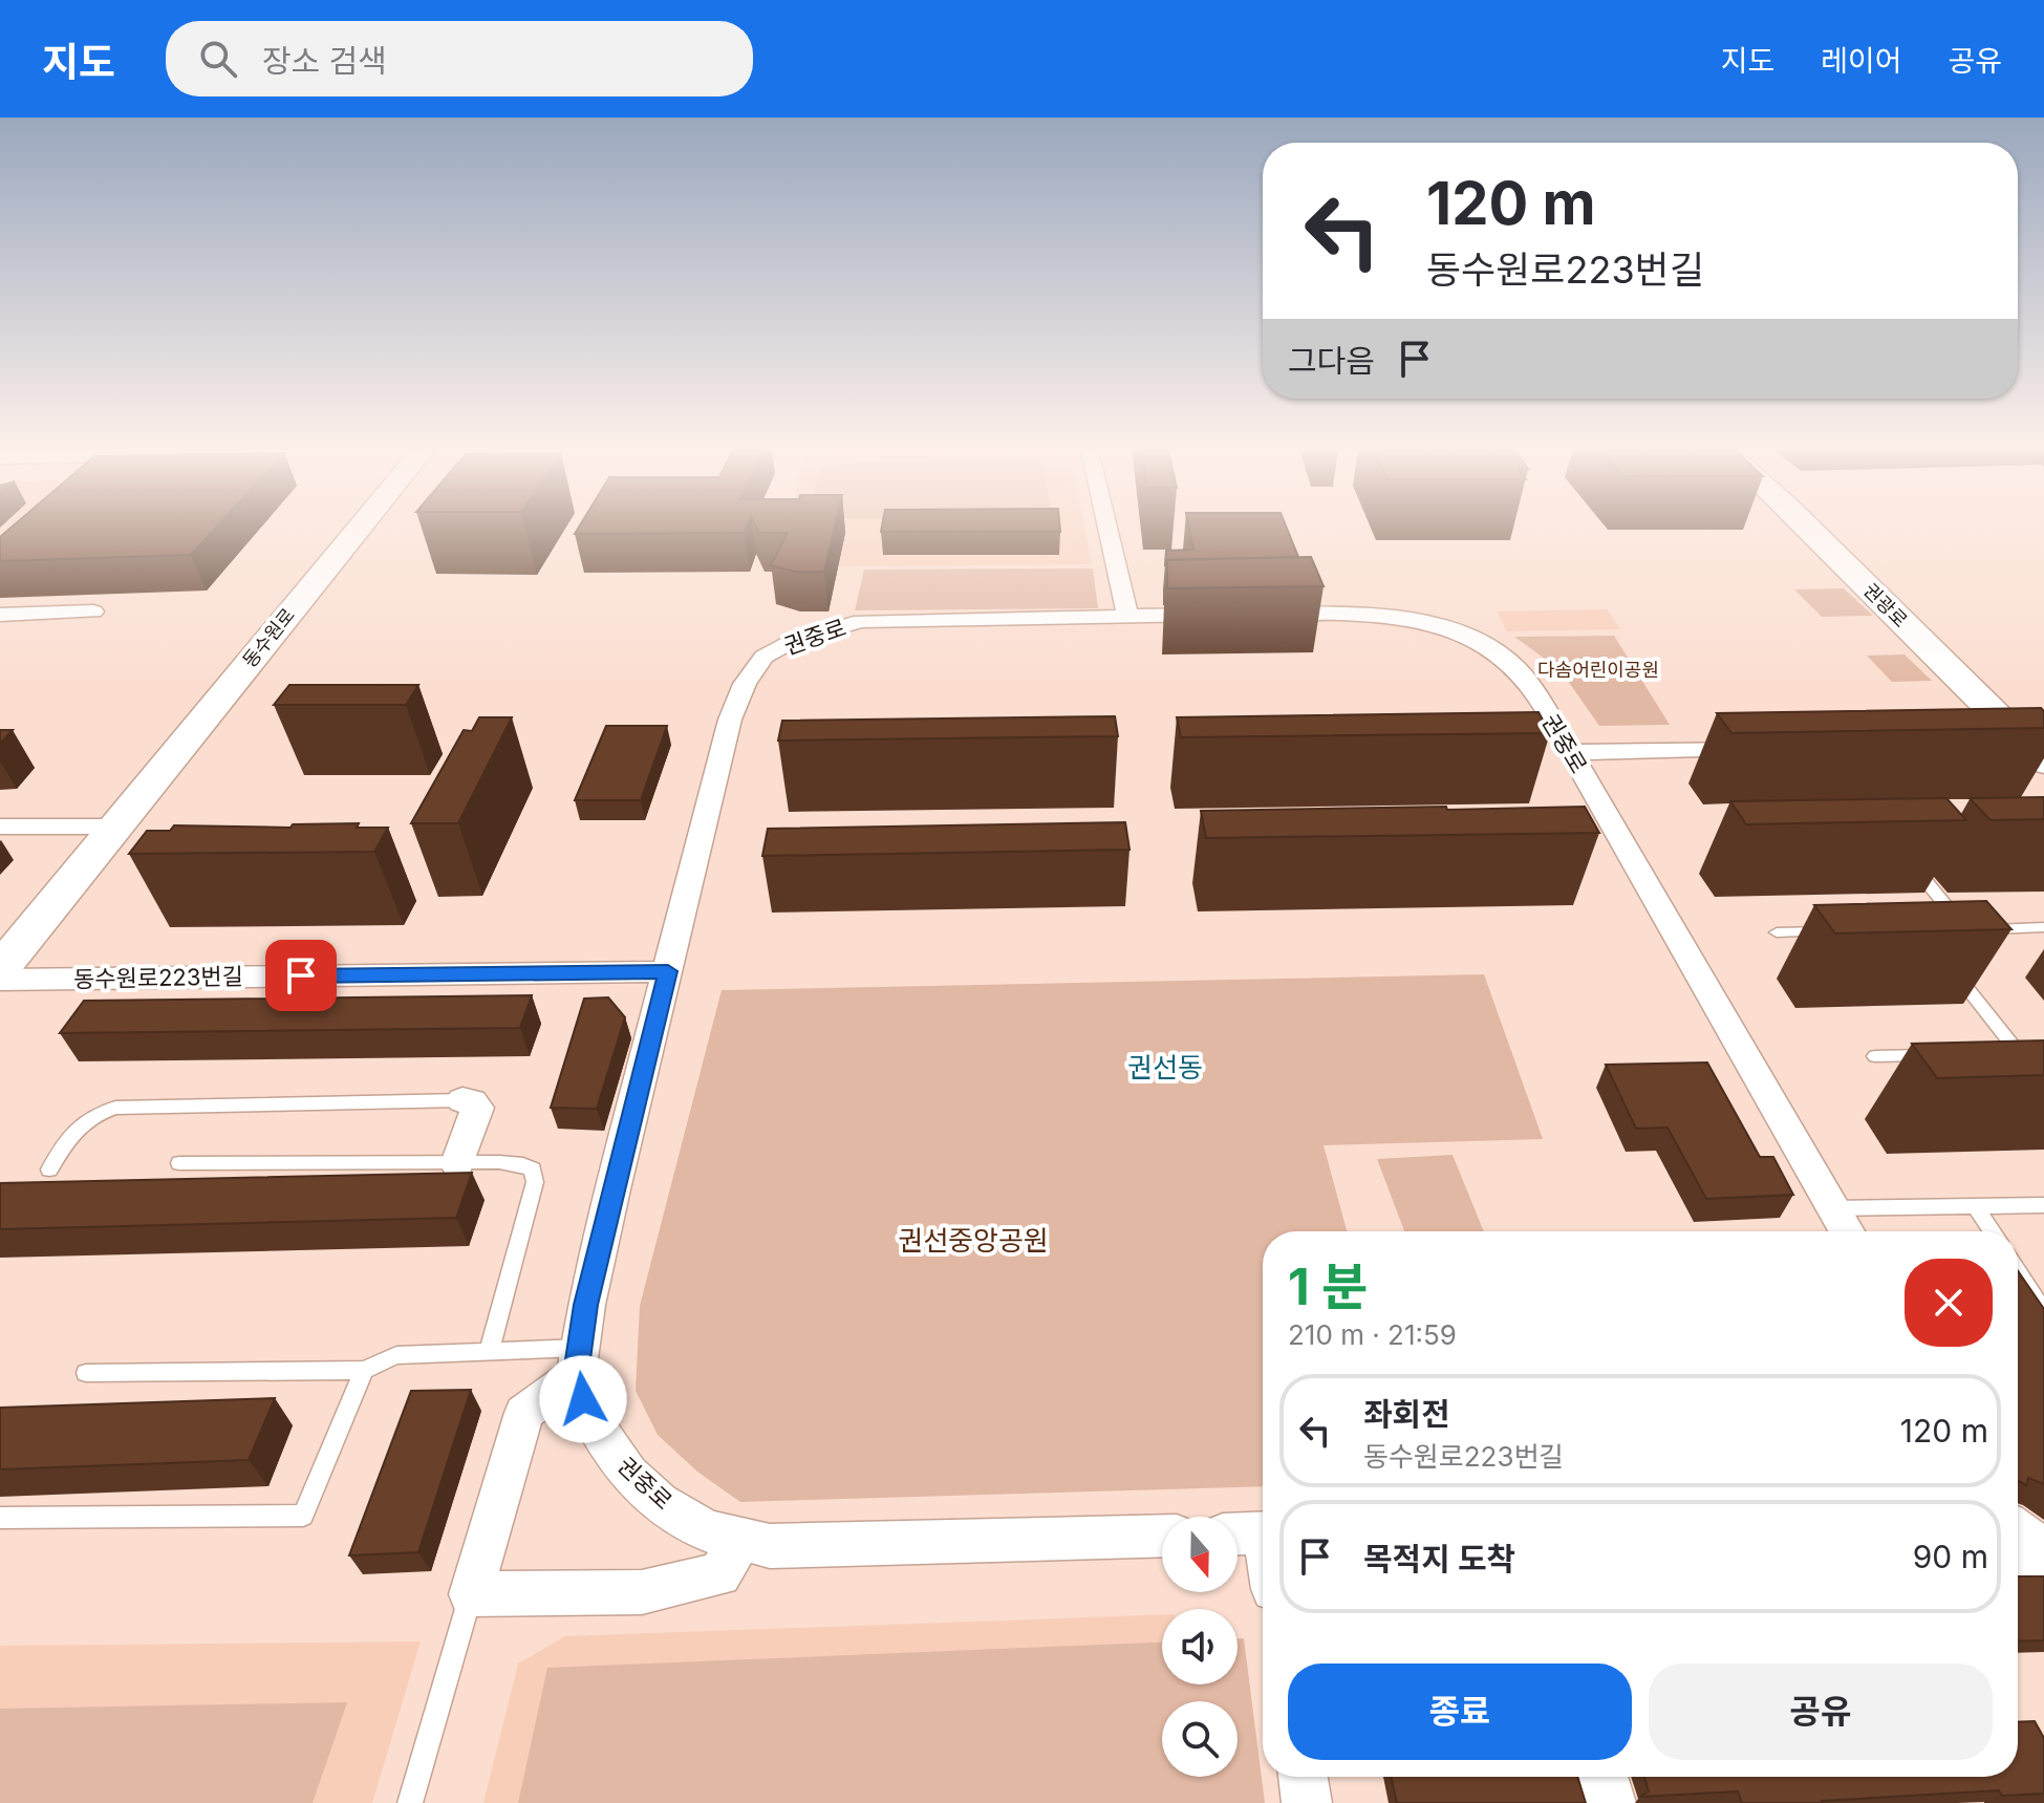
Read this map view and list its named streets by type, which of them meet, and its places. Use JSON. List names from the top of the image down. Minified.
{"streets":{"main road":["권광로","동수원로"],"street":["권중로","동수원로223번길"]},"crossings":[["권중로","동수원로223번길"]],"districts":["권선동"],"parks":["다솜어린이공원","권선중앙공원"],"north":"bottom","page":{"header":"지도","search":"장소 검색","nav":["지도","레이어","공유"],"turn":["120 m","동수원로223번길"],"then":"그다음","heading":["1 분","210 m · 21:59"],"list":[{"name":"좌회전","note":"동수원로223번길","value":"120 m"},{"name":"목적지 도착","value":"90 m"}],"buttons":["종료","공유"]}}
